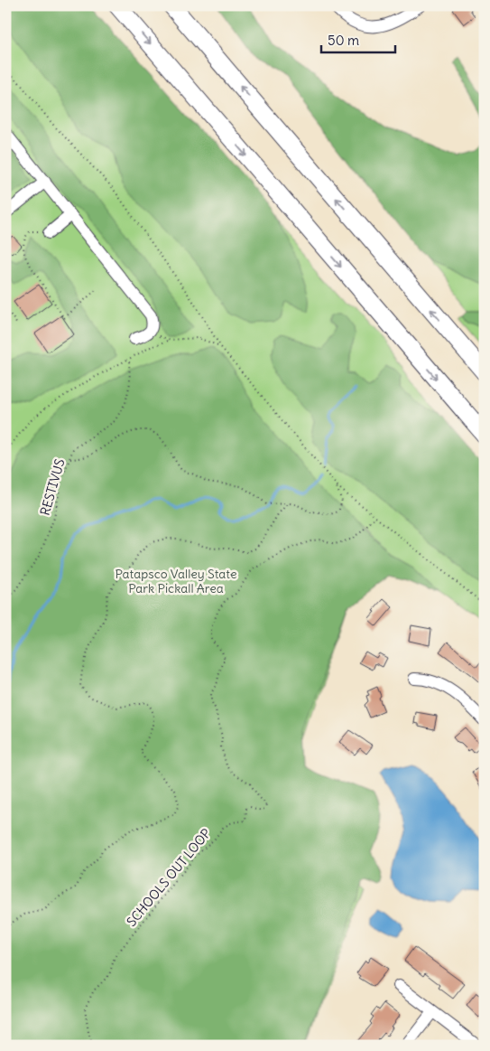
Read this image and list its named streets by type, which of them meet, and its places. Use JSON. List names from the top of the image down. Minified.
{"streets":{"path":["RESTIVUS","SCHOOLS OUT LOOP"]},"parks":["Patapsco Valley State Park Pickall Area"],"scale_bar":"50 m"}
